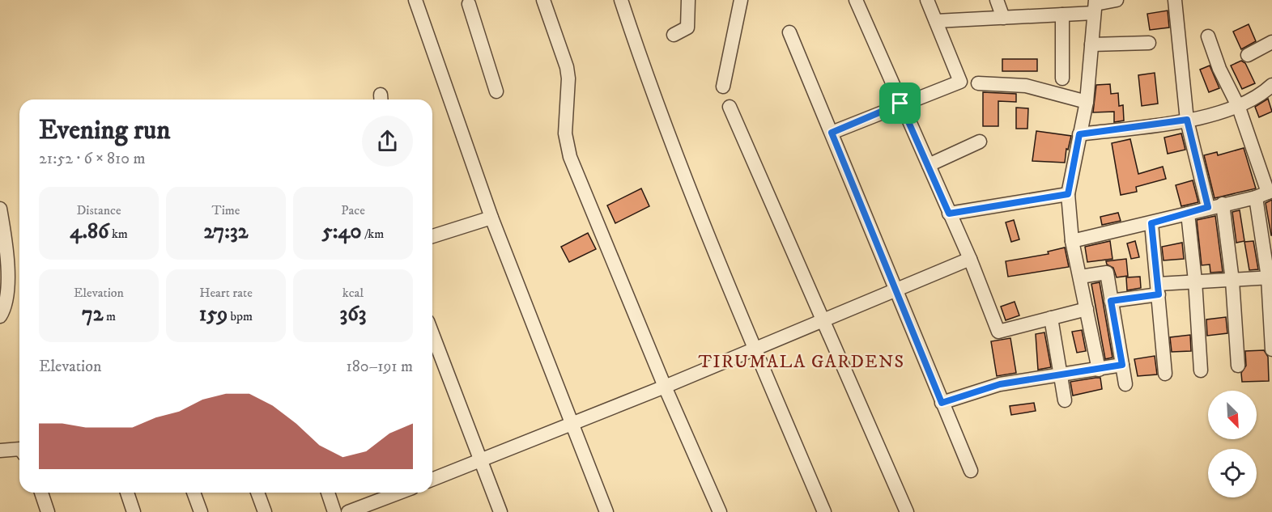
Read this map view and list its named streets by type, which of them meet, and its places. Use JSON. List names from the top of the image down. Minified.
{"districts":["TIRUMALA GARDENS"],"north":"bottom right","page":{"heading":["Evening run","21:52 · 6 × 810 m"],"stats":[["Distance","4.86 km"],["Time","27:32"],["Pace","5:40 /km"],["Elevation","72 m"],["Heart rate","159 bpm"],["kcal","363"]],"chart":["Elevation","180–191 m"]}}
